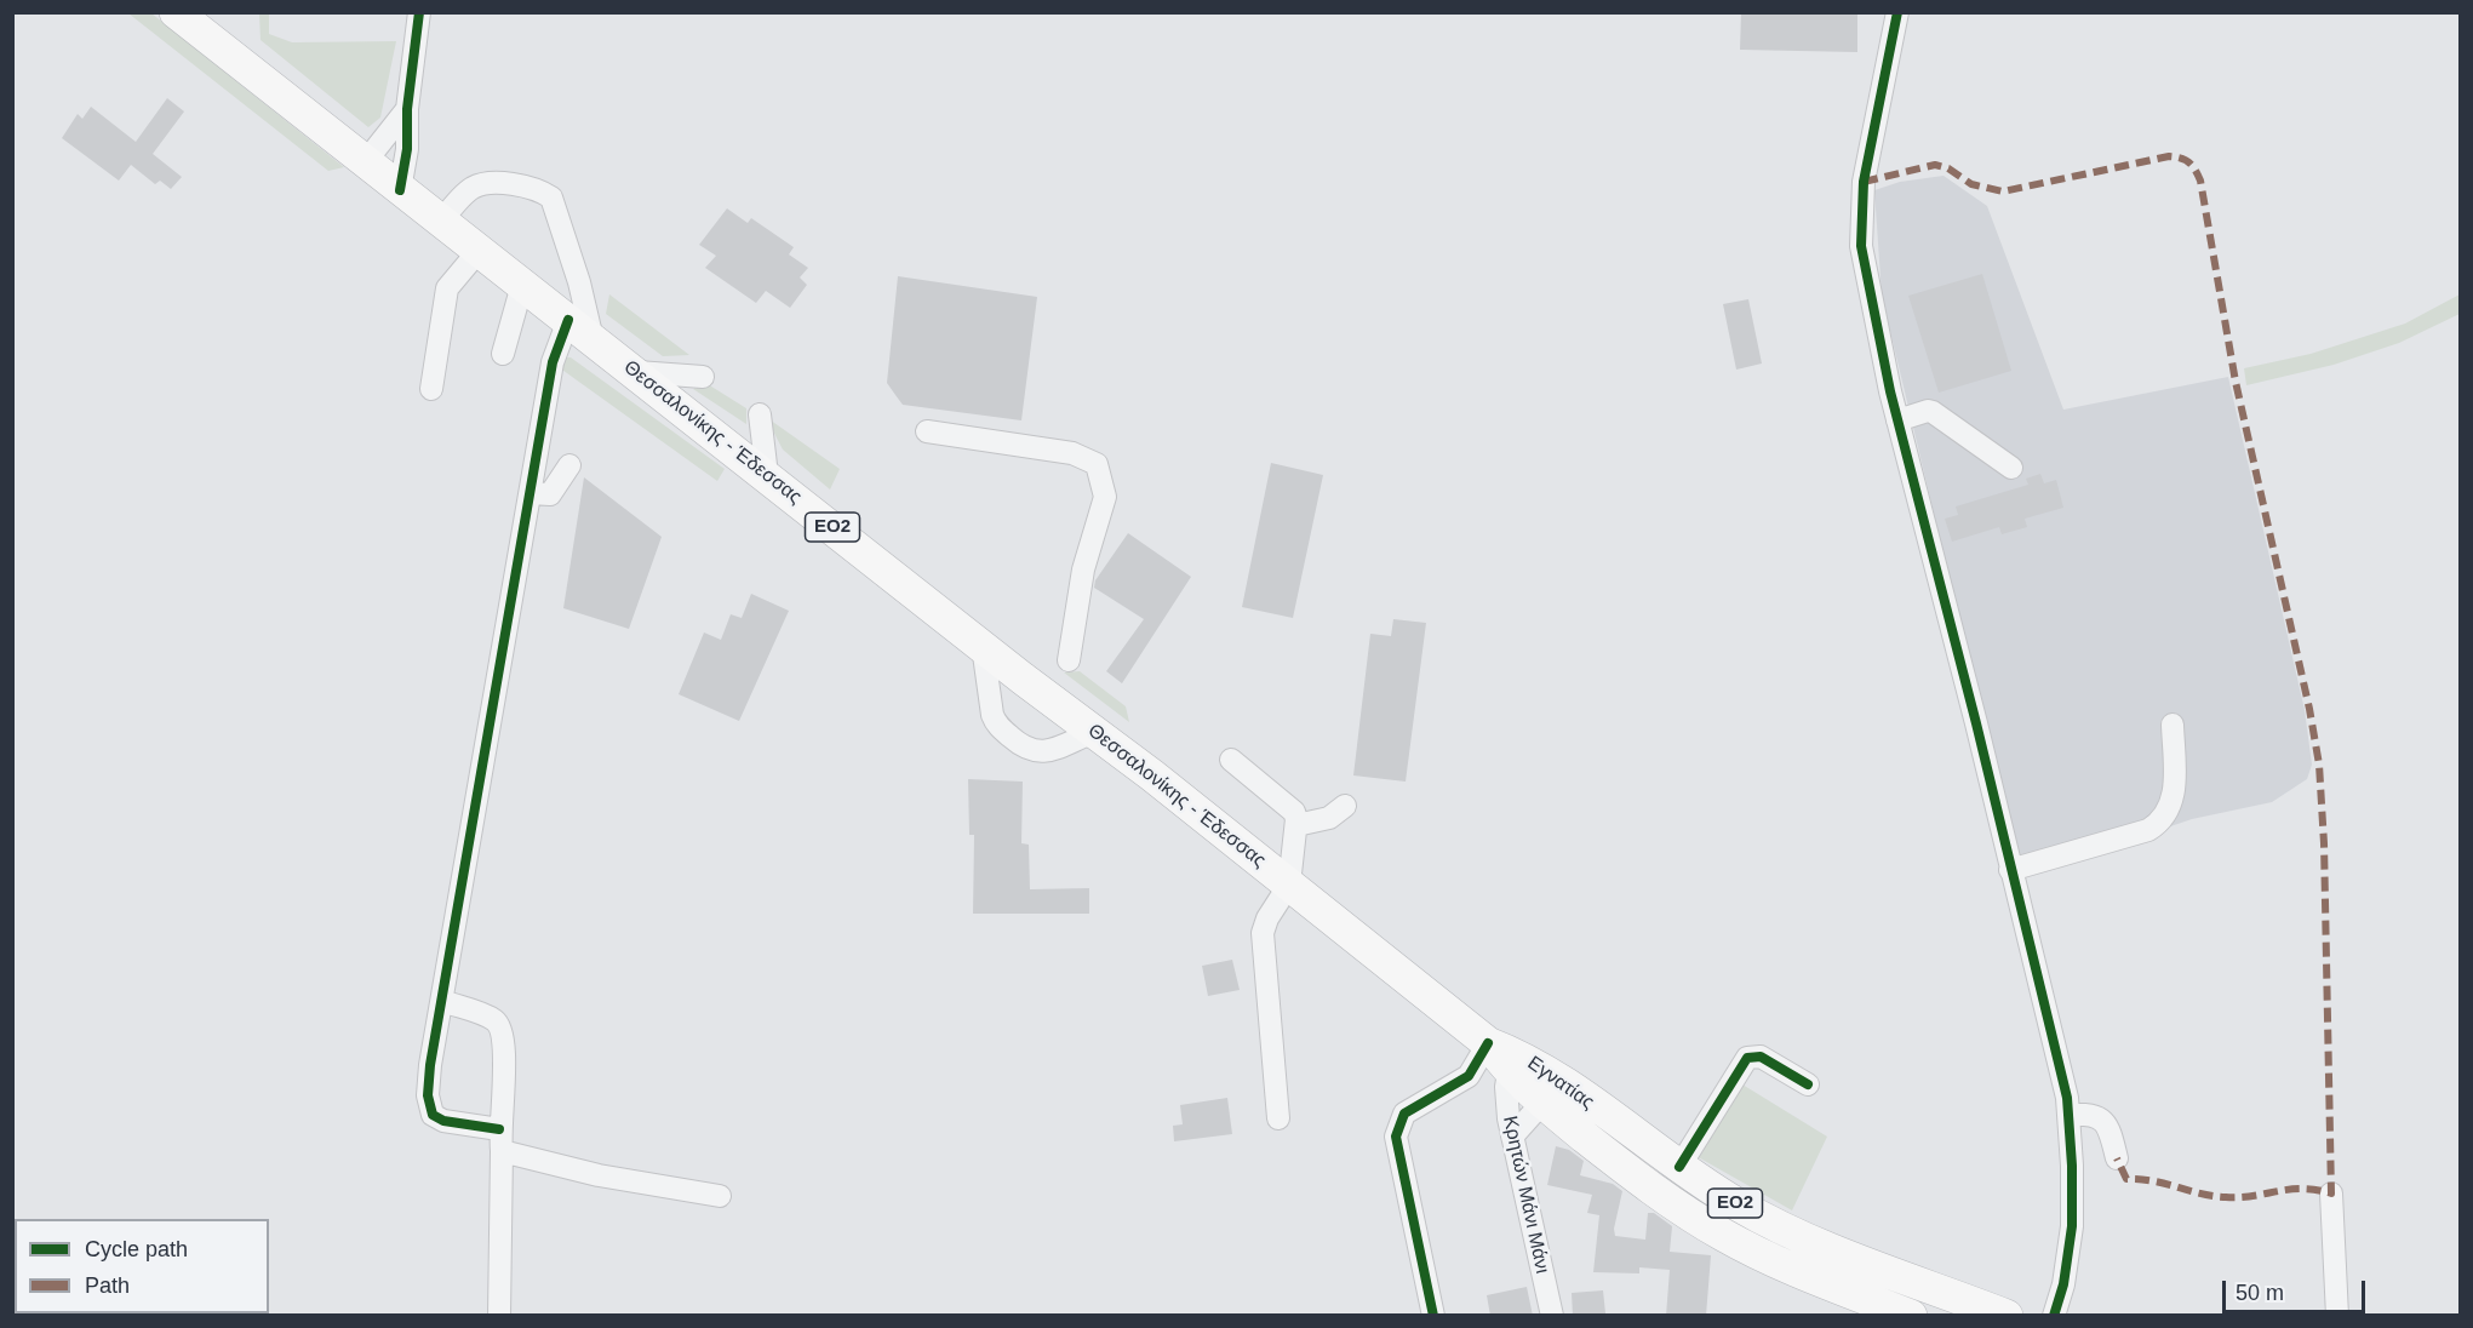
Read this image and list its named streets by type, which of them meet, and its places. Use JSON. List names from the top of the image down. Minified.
{"streets":{"highway":["Θεσσαλονίκης - Έδεσσας","ΕΟ2","Εγνατίας"],"street":["Κρητών Μάνι Μάνι"]},"crossings":[["Θεσσαλονίκης - Έδεσσας","Εγνατίας"],["Εγνατίας","Κρητών Μάνι Μάνι"]],"legend":["Cycle path","Path"],"scale_bar":"50 m"}
